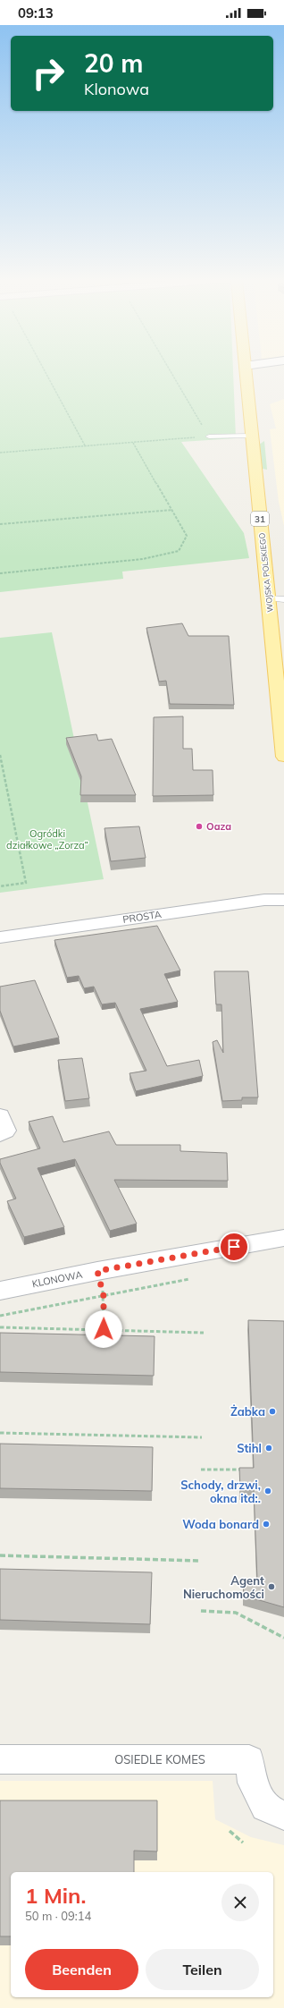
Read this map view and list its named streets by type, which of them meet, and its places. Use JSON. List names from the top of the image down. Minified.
{"streets":{"main road":["31","WOJSKA POLSKIEGO"],"street":["PROSTA","KLONOWA","OSIEDLE KOMES"]},"parks":["Ogródki działkowe „Zorza”"],"places":["Oaza","Żabka","Stihl","Schody, drzwi, okna itd:.","Woda bonard","Agent Nieruchomości"],"page":{"status":"09:13","turn":["20 m","Klonowa"],"heading":["1 Min.","50 m · 09:14"],"buttons":["Beenden","Teilen"]}}
